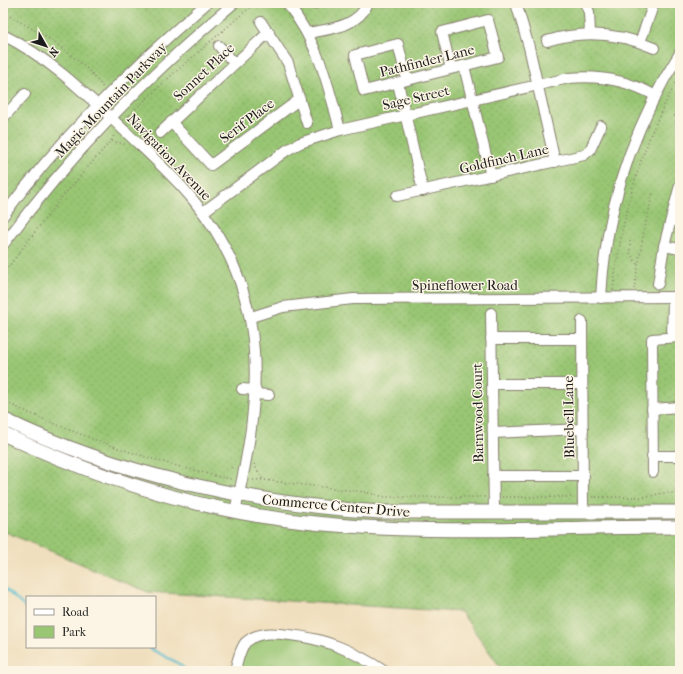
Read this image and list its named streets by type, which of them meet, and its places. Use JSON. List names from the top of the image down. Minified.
{"streets":{"main road":["Commerce Center Drive"],"street":["Pathfinder Lane","Sonnet Place","Sage Street","Magic Mountain Parkway","Serif Place","Navigation Avenue","Goldfinch Lane","Spineflower Road","Barnwood Court","Bluebell Lane"]},"crossings":[["Sonnet Place","Serif Place"],["Sage Street","Navigation Avenue"],["Magic Mountain Parkway","Navigation Avenue"],["Navigation Avenue","Spineflower Road"],["Navigation Avenue","Commerce Center Drive"],["Barnwood Court","Commerce Center Drive"],["Bluebell Lane","Commerce Center Drive"]],"legend":["Road","Park"],"north":"bottom right"}
